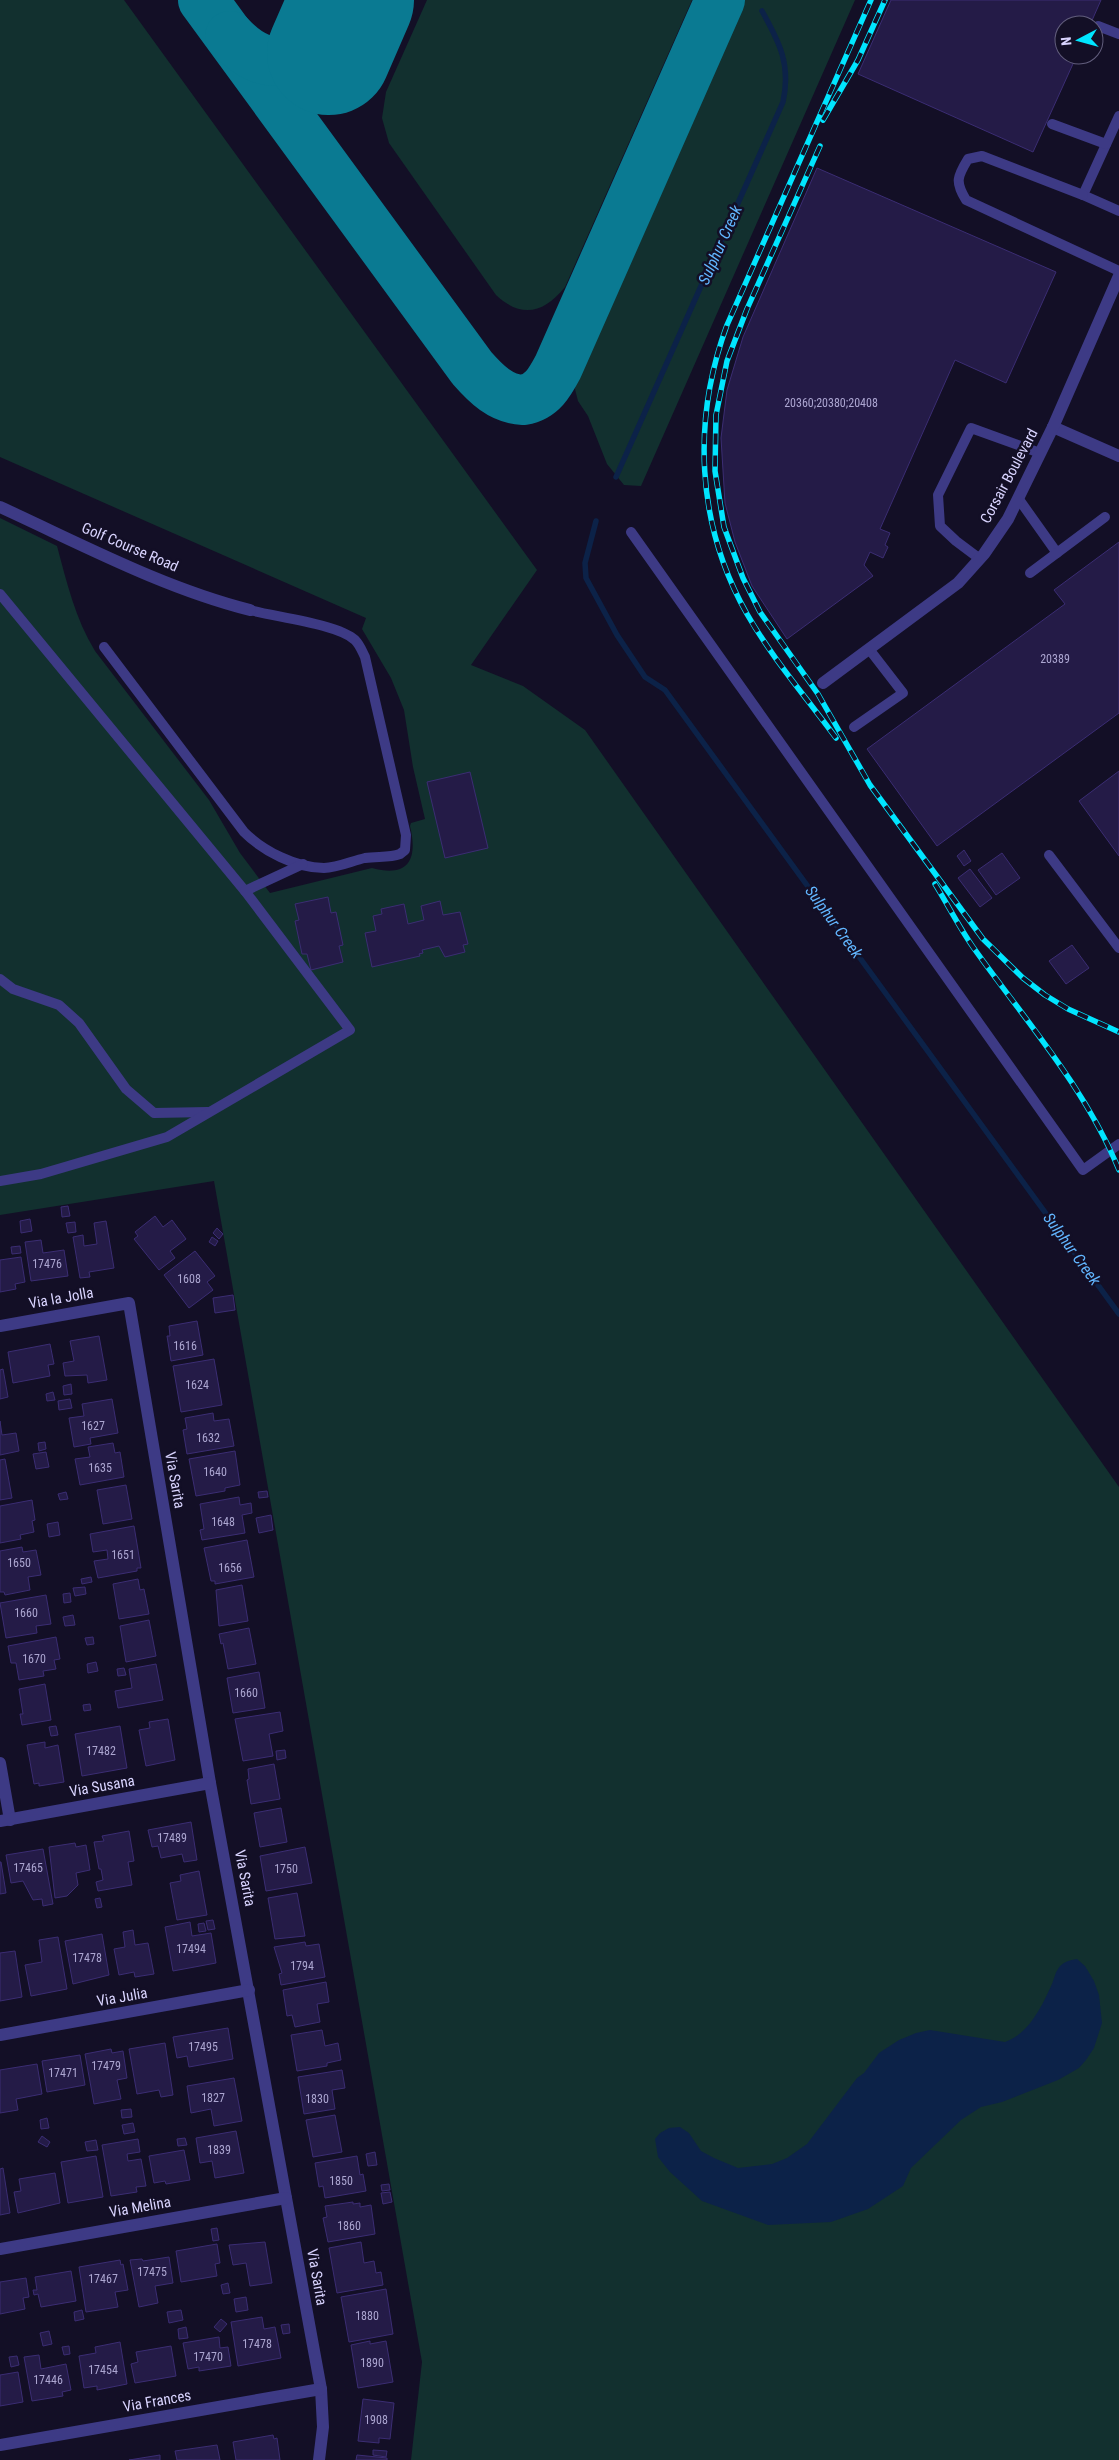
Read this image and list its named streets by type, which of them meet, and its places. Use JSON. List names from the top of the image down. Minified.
{"streets":{"street":["Corsair Boulevard","Golf Course Road","Via la Jolla","Via Sarita","Via Susana","Via Julia","Via Melina","Via Frances"]},"crossings":[["Via la Jolla","Via Sarita"],["Via Sarita","Via Susana"],["Via Sarita","Via Julia"],["Via Sarita","Via Melina"],["Via Sarita","Via Frances"]],"water":["Sulphur Creek"],"house_numbers":["20360;20380;20408","20389","17476","1608","1616","1624","1627","1632","1635","1640","1648","1651","1650","1656","1660","1670","1660","17482","17489","17465","1750","17494","17478","1794","17495","17479","17471","1827","1830","1839","1850","1860","17475","17467","1880","17478","17470","1890","17454","17446","1908"],"north":"left"}
